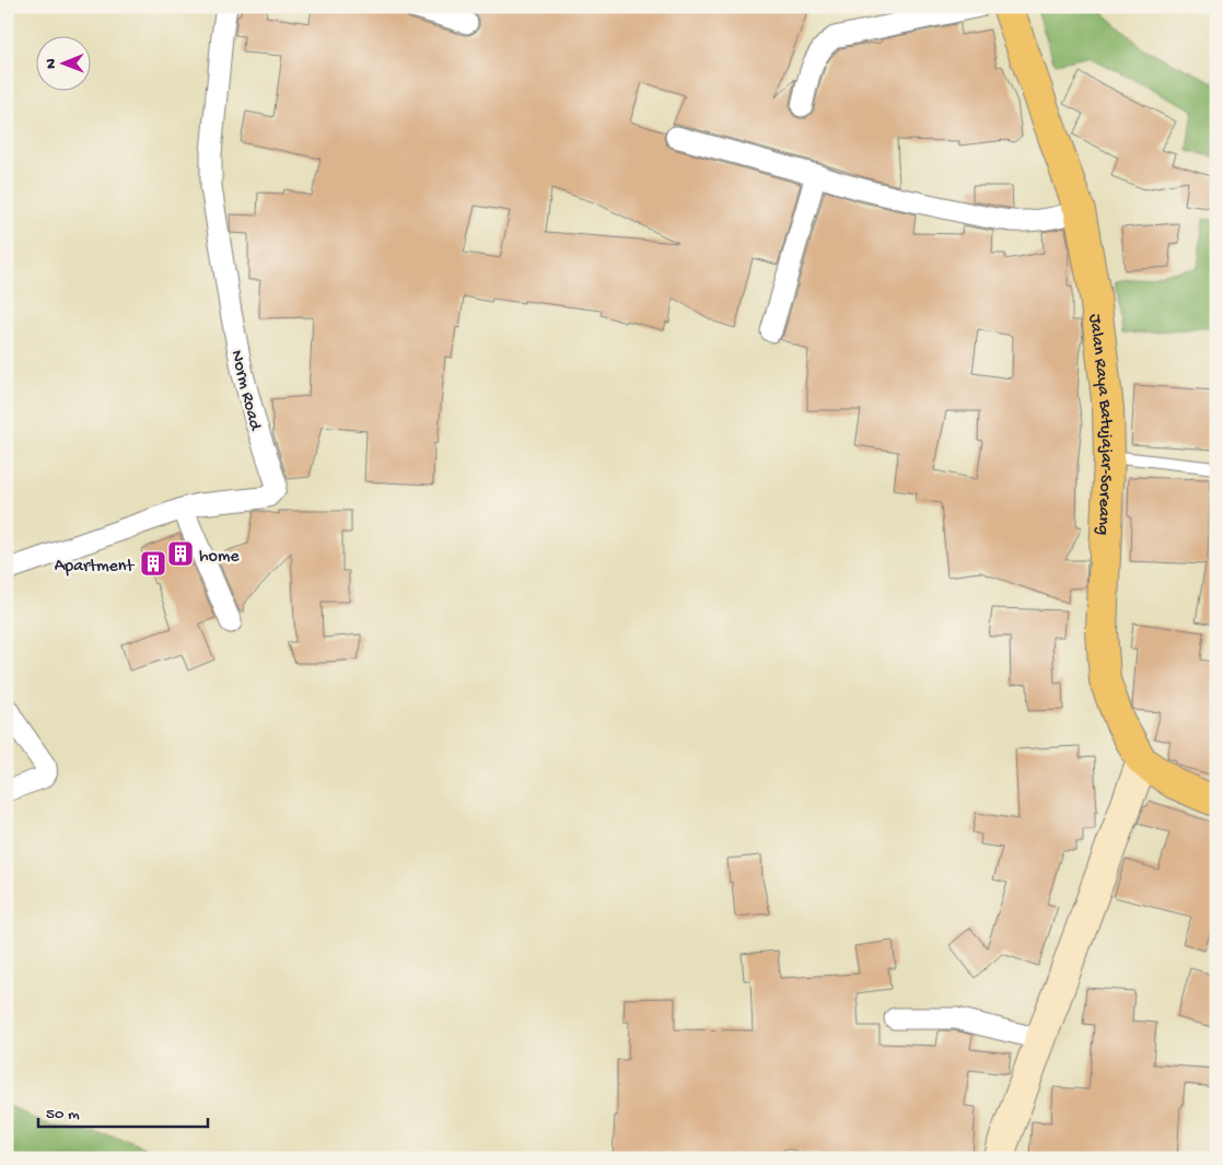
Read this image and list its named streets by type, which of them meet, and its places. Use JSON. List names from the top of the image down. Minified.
{"streets":{"highway":["Jalan Raya Batujajar-Soreang"],"street":["Norm Road"]},"places":{"building":["home","Apartment"]},"scale_bar":"50 m","north":"left"}
